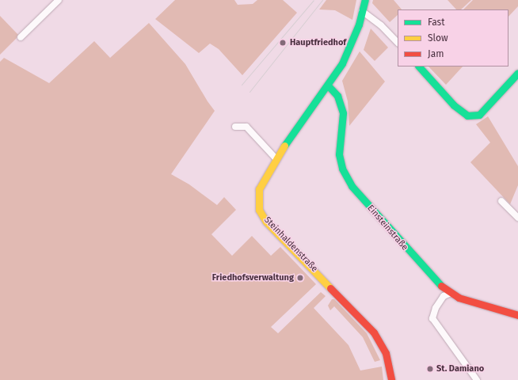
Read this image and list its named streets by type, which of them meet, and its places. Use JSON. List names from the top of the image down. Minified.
{"streets":{"street":["Einsteinstraße","Steinhaldenstraße"]},"crossings":[["Einsteinstraße","Steinhaldenstraße"]],"places":["Hauptfriedhof","Friedhofsverwaltung","St. Damiano"],"legend":["Fast","Slow","Jam"]}
